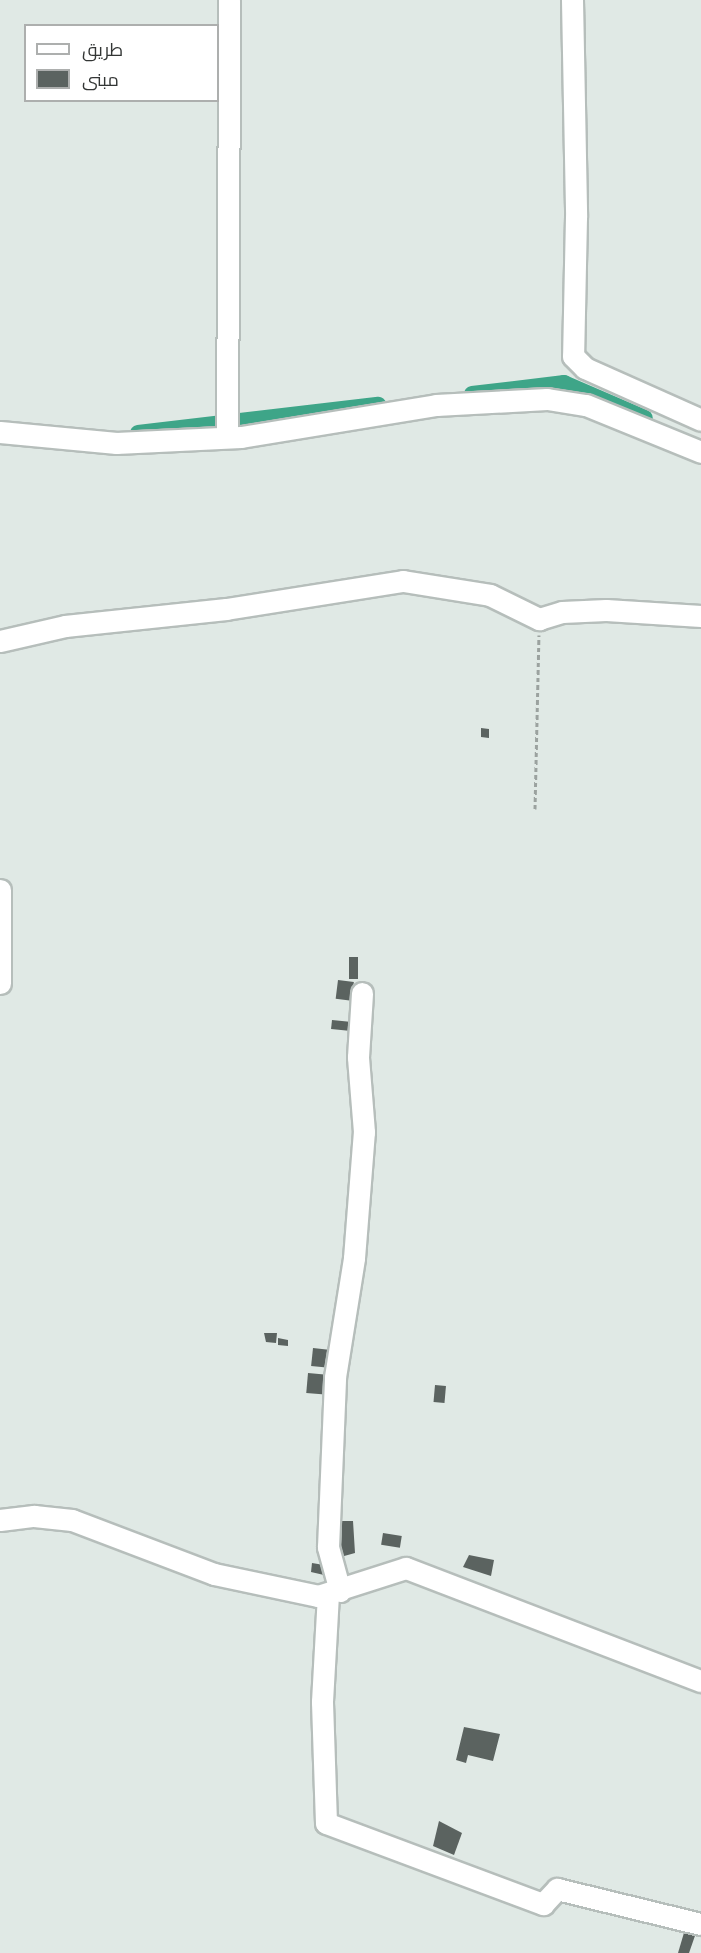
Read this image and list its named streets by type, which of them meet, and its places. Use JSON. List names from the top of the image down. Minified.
{"legend":["طريق","مبنى"]}
